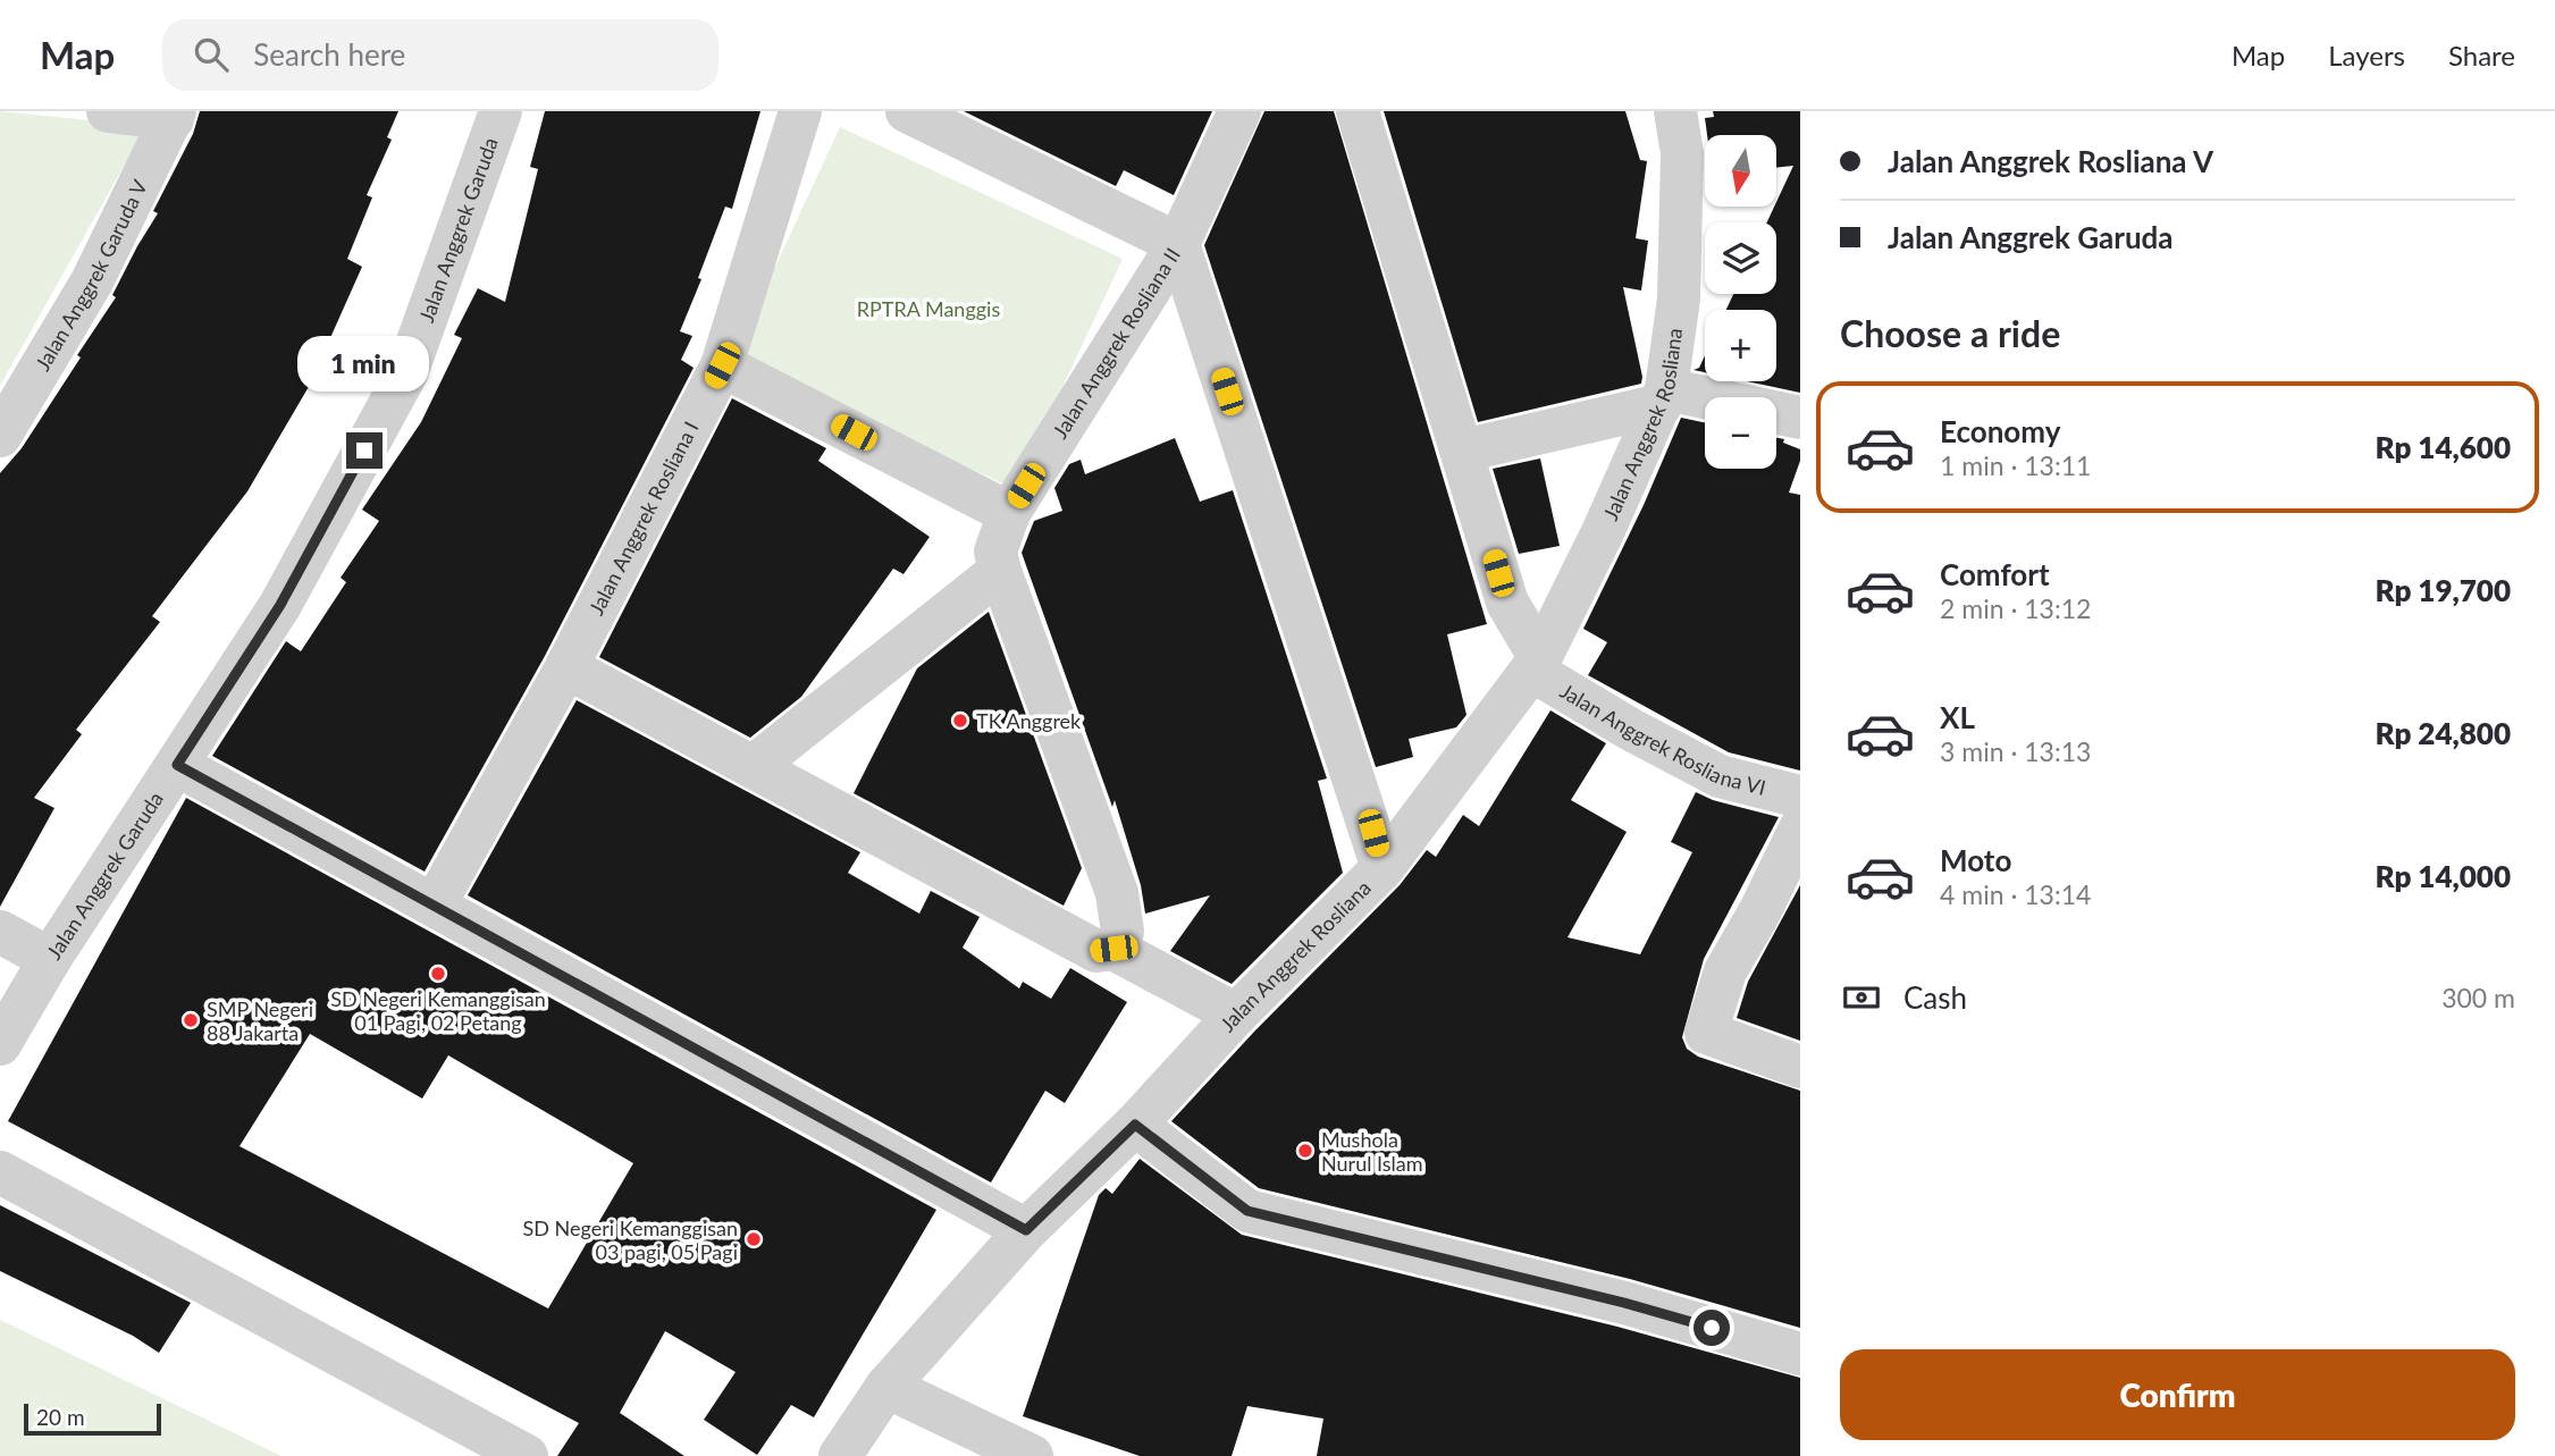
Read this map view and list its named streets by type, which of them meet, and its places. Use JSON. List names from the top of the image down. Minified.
{"streets":{"street":["Jalan Anggrek Garuda","Jalan Anggrek Garuda V","Jalan Anggrek Rosliana II","Jalan Anggrek Rosliana","Jalan Anggrek Rosliana I","Jalan Anggrek Rosliana VI"]},"crossings":[["Jalan Anggrek Rosliana","Jalan Anggrek Rosliana VI"]],"parks":["RPTRA Manggis"],"places":["TK Anggrek","SD Negeri Kemanggisan 01 Pagi, 02 Petang","SMP Negeri 88 Jakarta","Mushola Nurul Islam","SD Negeri Kemanggisan 03 pagi, 05 Pagi"],"scale_bar":"20 m","north":"bottom","page":{"header":"Map","search":"Search here","nav":["Map","Layers","Share"],"banner":["Jalan Anggrek Rosliana V","Jalan Anggrek Garuda"],"map_buttons":["+","−"],"heading":"Choose a ride","bubble":"1 min","list":[{"name":"Economy","note":"1 min · 13:11","value":"Rp 14,600"},{"name":"Comfort","note":"2 min · 13:12","value":"Rp 19,700"},{"name":"XL","note":"3 min · 13:13","value":"Rp 24,800"},{"name":"Moto","note":"4 min · 13:14","value":"Rp 14,000"}],"pay":["Cash","300 m"],"buttons":"Confirm","scale":"20 m"}}
